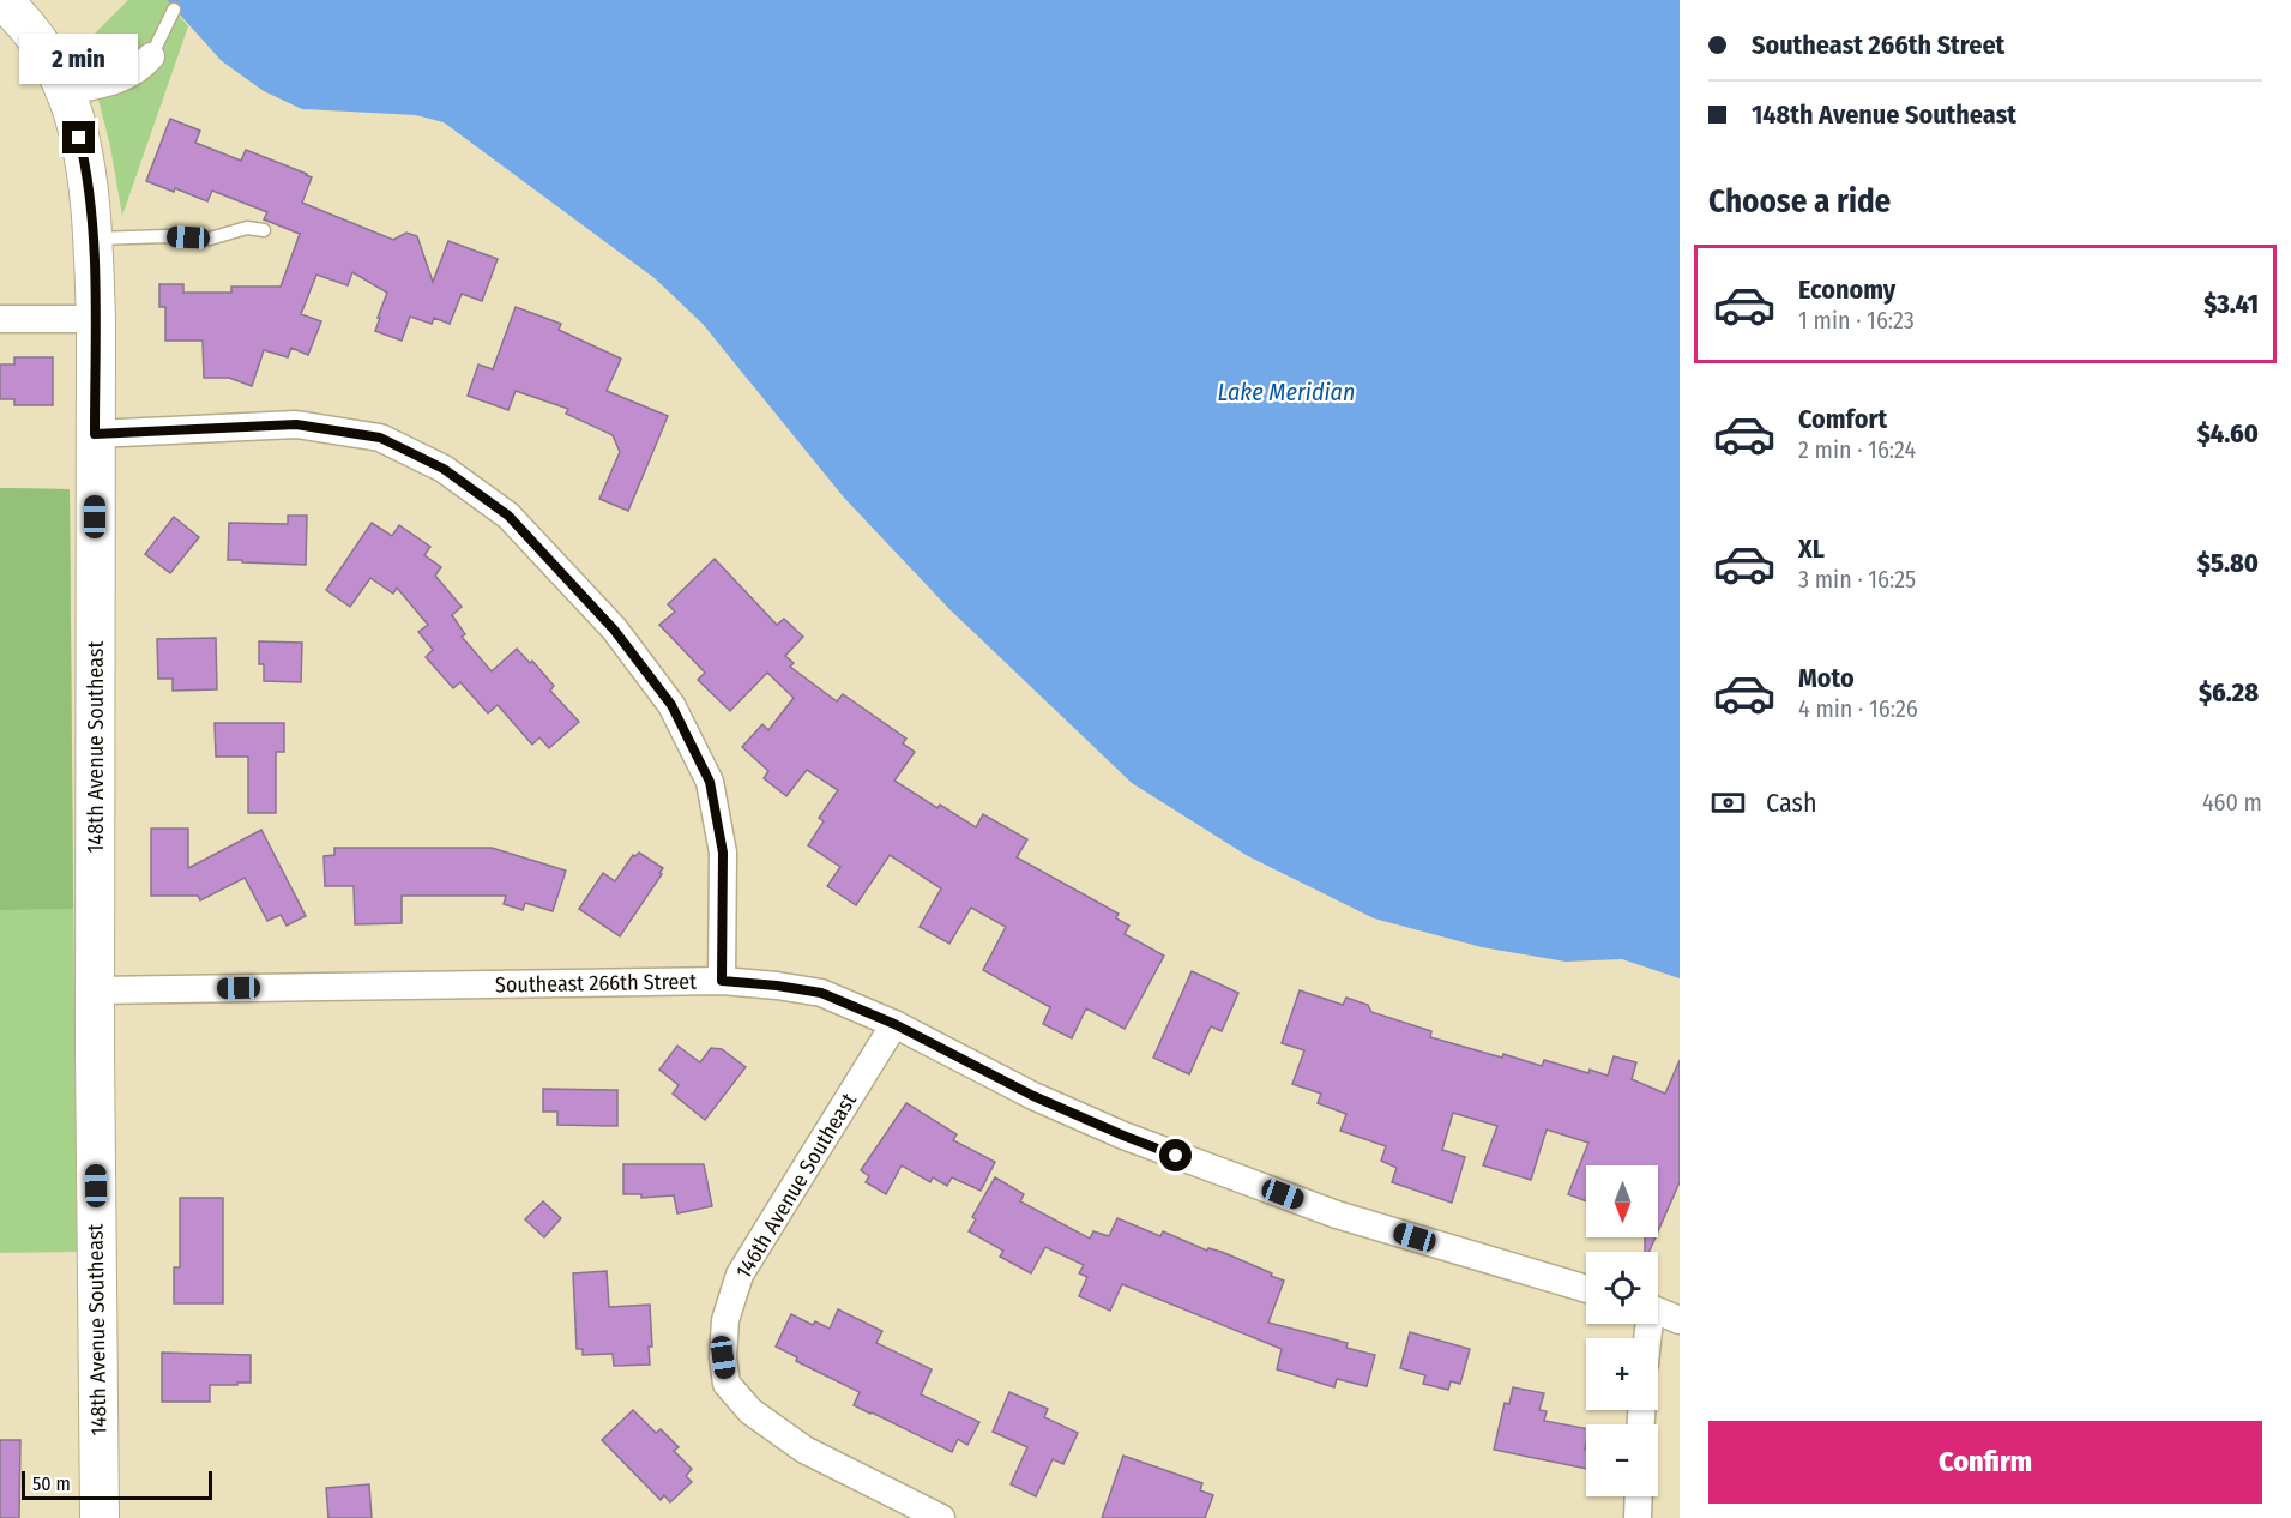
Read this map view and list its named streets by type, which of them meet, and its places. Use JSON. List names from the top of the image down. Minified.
{"streets":{"street":["148th Avenue Southeast","Southeast 266th Street","146th Avenue Southeast"]},"crossings":[["148th Avenue Southeast","Southeast 266th Street"],["Southeast 266th Street","146th Avenue Southeast"]],"water":["Lake Meridian"],"scale_bar":"50 m","north":"bottom","page":{"banner":["Southeast 266th Street","148th Avenue Southeast"],"bubble":"2 min","heading":"Choose a ride","list":[{"name":"Economy","note":"1 min · 16:23","value":"$3.41"},{"name":"Comfort","note":"2 min · 16:24","value":"$4.60"},{"name":"XL","note":"3 min · 16:25","value":"$5.80"},{"name":"Moto","note":"4 min · 16:26","value":"$6.28"}],"pay":["Cash","460 m"],"map_buttons":["+","−"],"buttons":"Confirm","scale":"50 m"}}
